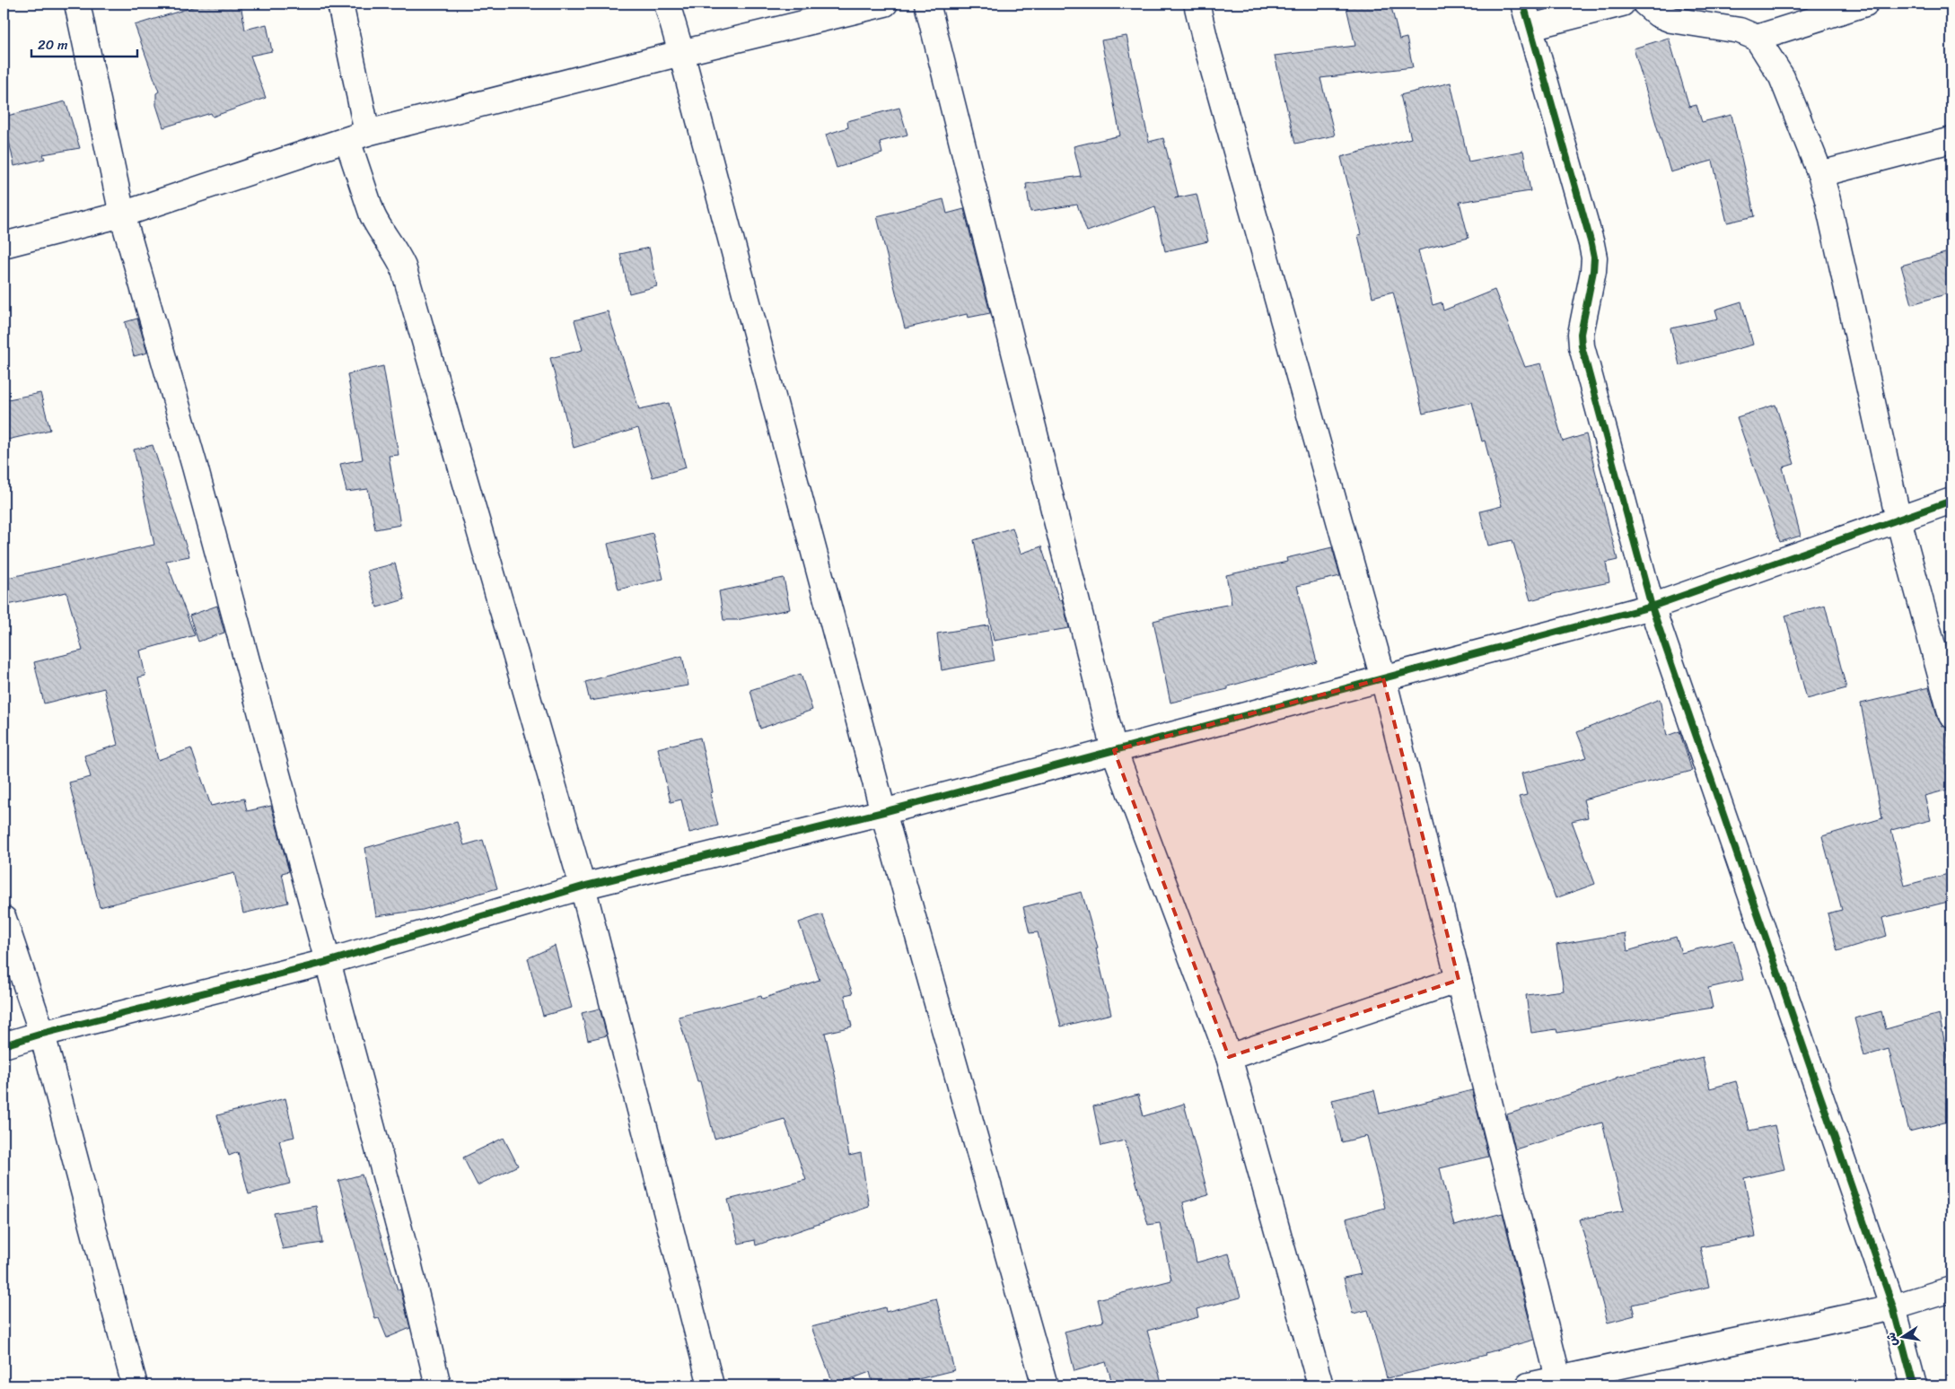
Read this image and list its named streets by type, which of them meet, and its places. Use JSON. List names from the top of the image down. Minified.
{"scale_bar":"20 m","north":"left"}
